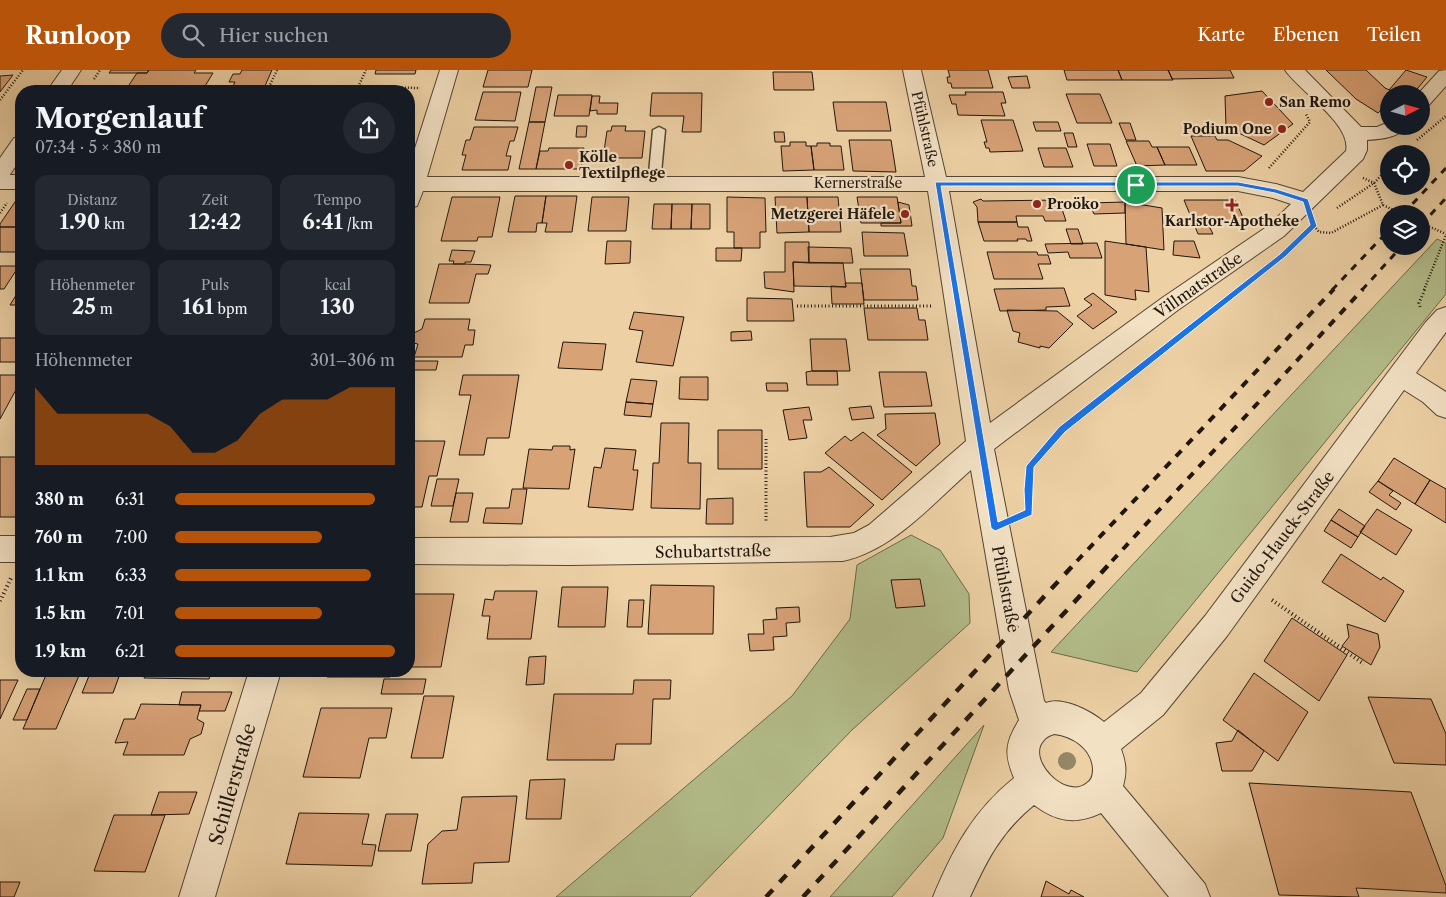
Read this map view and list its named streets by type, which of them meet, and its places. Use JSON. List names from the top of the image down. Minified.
{"streets":{"street":["Pfühlstraße","Kernerstraße","Villmatstraße","Guido-Hauck-Straße","Schubartstraße","Schillerstraße"]},"crossings":[["Pfühlstraße","Kernerstraße"],["Pfühlstraße","Villmatstraße"],["Pfühlstraße","Guido-Hauck-Straße"],["Pfühlstraße","Schubartstraße"],["Kernerstraße","Villmatstraße"],["Villmatstraße","Schubartstraße"]],"places":{"other":["San Remo","Podium One","Kölle Textilpflege","Proöko","Metzgerei Häfele"],"health":["Karlstor-Apotheke"]},"north":"right","page":{"header":"Runloop","search":"Hier suchen","nav":["Karte","Ebenen","Teilen"],"heading":["Morgenlauf","07:34 · 5 × 380 m"],"stats":[["Distanz","1.90 km"],["Zeit","12:42"],["Tempo","6:41 /km"],["Höhenmeter","25 m"],["Puls","161 bpm"],["kcal","130"]],"chart":["Höhenmeter","301–306 m"],"list":[{"name":"380 m","note":"6:31"},{"name":"760 m","note":"7:00"},{"name":"1.1 km","note":"6:33"},{"name":"1.5 km","note":"7:01"},{"name":"1.9 km","note":"6:21"}]}}
